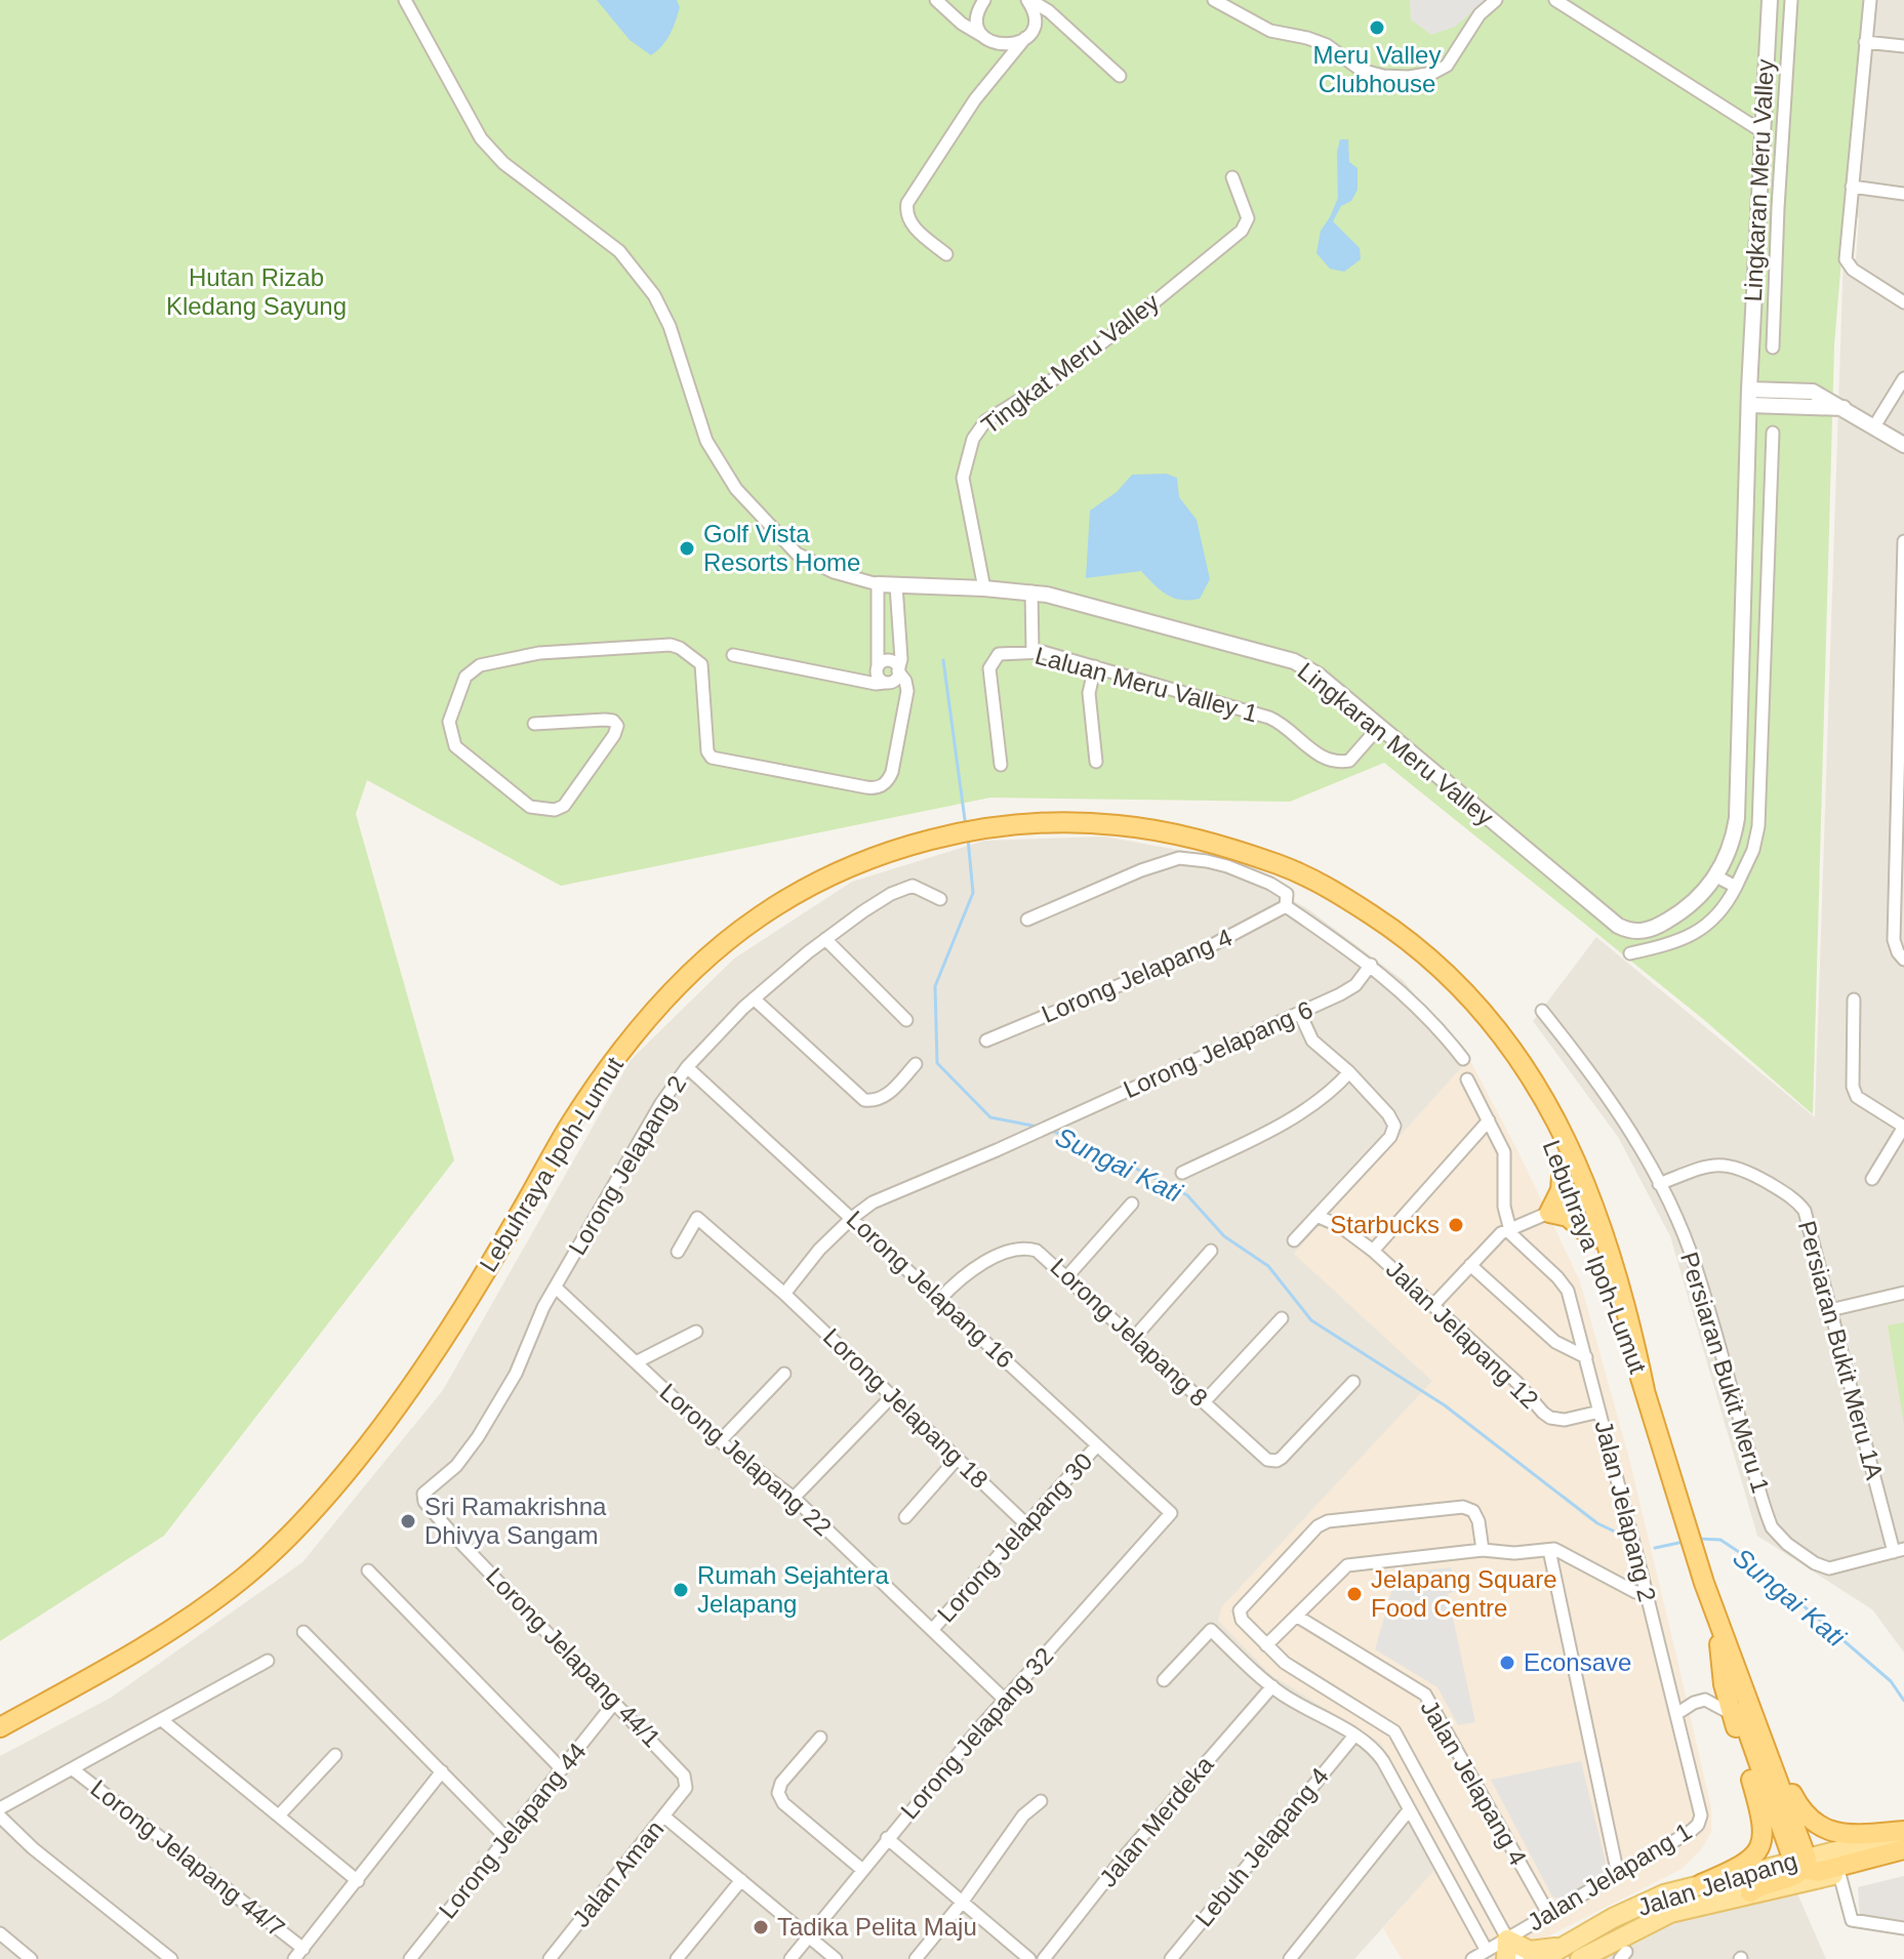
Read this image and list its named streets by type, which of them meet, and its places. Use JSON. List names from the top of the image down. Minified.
{"streets":{"highway":["Lebuhraya Ipoh-Lumut"],"main road":["Jalan Jelapang"],"street":["Lingkaran Meru Valley","Tingkat Meru Valley","Laluan Meru Valley 1","Lorong Jelapang 4","Lorong Jelapang 6","Lorong Jelapang 2","Lorong Jelapang 16","Lorong Jelapang 8","Jalan Jelapang 12","Persiaran Bukit Meru 1A","Persiaran Bukit Meru 1","Lorong Jelapang 18","Lorong Jelapang 22","Jalan Jelapang 2","Lorong Jelapang 30","Lorong Jelapang 44/1","Lorong Jelapang 32","Jalan Jelapang 4","Jalan Merdeka","Lorong Jelapang 44","Lebuh Jelapang 4","Lorong Jelapang 44/7","Jalan Aman","Jalan Jelapang 1"]},"crossings":[["Lingkaran Meru Valley","Tingkat Meru Valley"],["Lingkaran Meru Valley","Laluan Meru Valley 1"],["Lorong Jelapang 6","Lorong Jelapang 16"],["Lebuhraya Ipoh-Lumut","Jalan Jelapang"],["Lorong Jelapang 2","Lorong Jelapang 16"],["Lorong Jelapang 2","Lorong Jelapang 22"],["Lorong Jelapang 2","Lorong Jelapang 44/1"],["Lorong Jelapang 16","Lorong Jelapang 8"],["Lorong Jelapang 16","Lorong Jelapang 30"],["Lorong Jelapang 16","Lorong Jelapang 32"],["Jalan Jelapang 12","Jalan Jelapang 2"],["Persiaran Bukit Meru 1A","Persiaran Bukit Meru 1"],["Lorong Jelapang 18","Lorong Jelapang 30"],["Lorong Jelapang 22","Lorong Jelapang 30"],["Lorong Jelapang 22","Lorong Jelapang 32"],["Jalan Jelapang 2","Jalan Jelapang 1"],["Lorong Jelapang 44/1","Lorong Jelapang 44"],["Lorong Jelapang 44/1","Jalan Aman"],["Jalan Jelapang 4","Jalan Jelapang 1"]],"water":["Sungai Kati"],"parks":["Hutan Rizab Kledang Sayung"],"places":["Meru Valley Clubhouse","Golf Vista Resorts Home","Starbucks","Sri Ramakrishna Dhivya Sangam","Rumah Sejahtera Jelapang","Jelapang Square Food Centre","Econsave","Tadika Pelita Maju"]}
